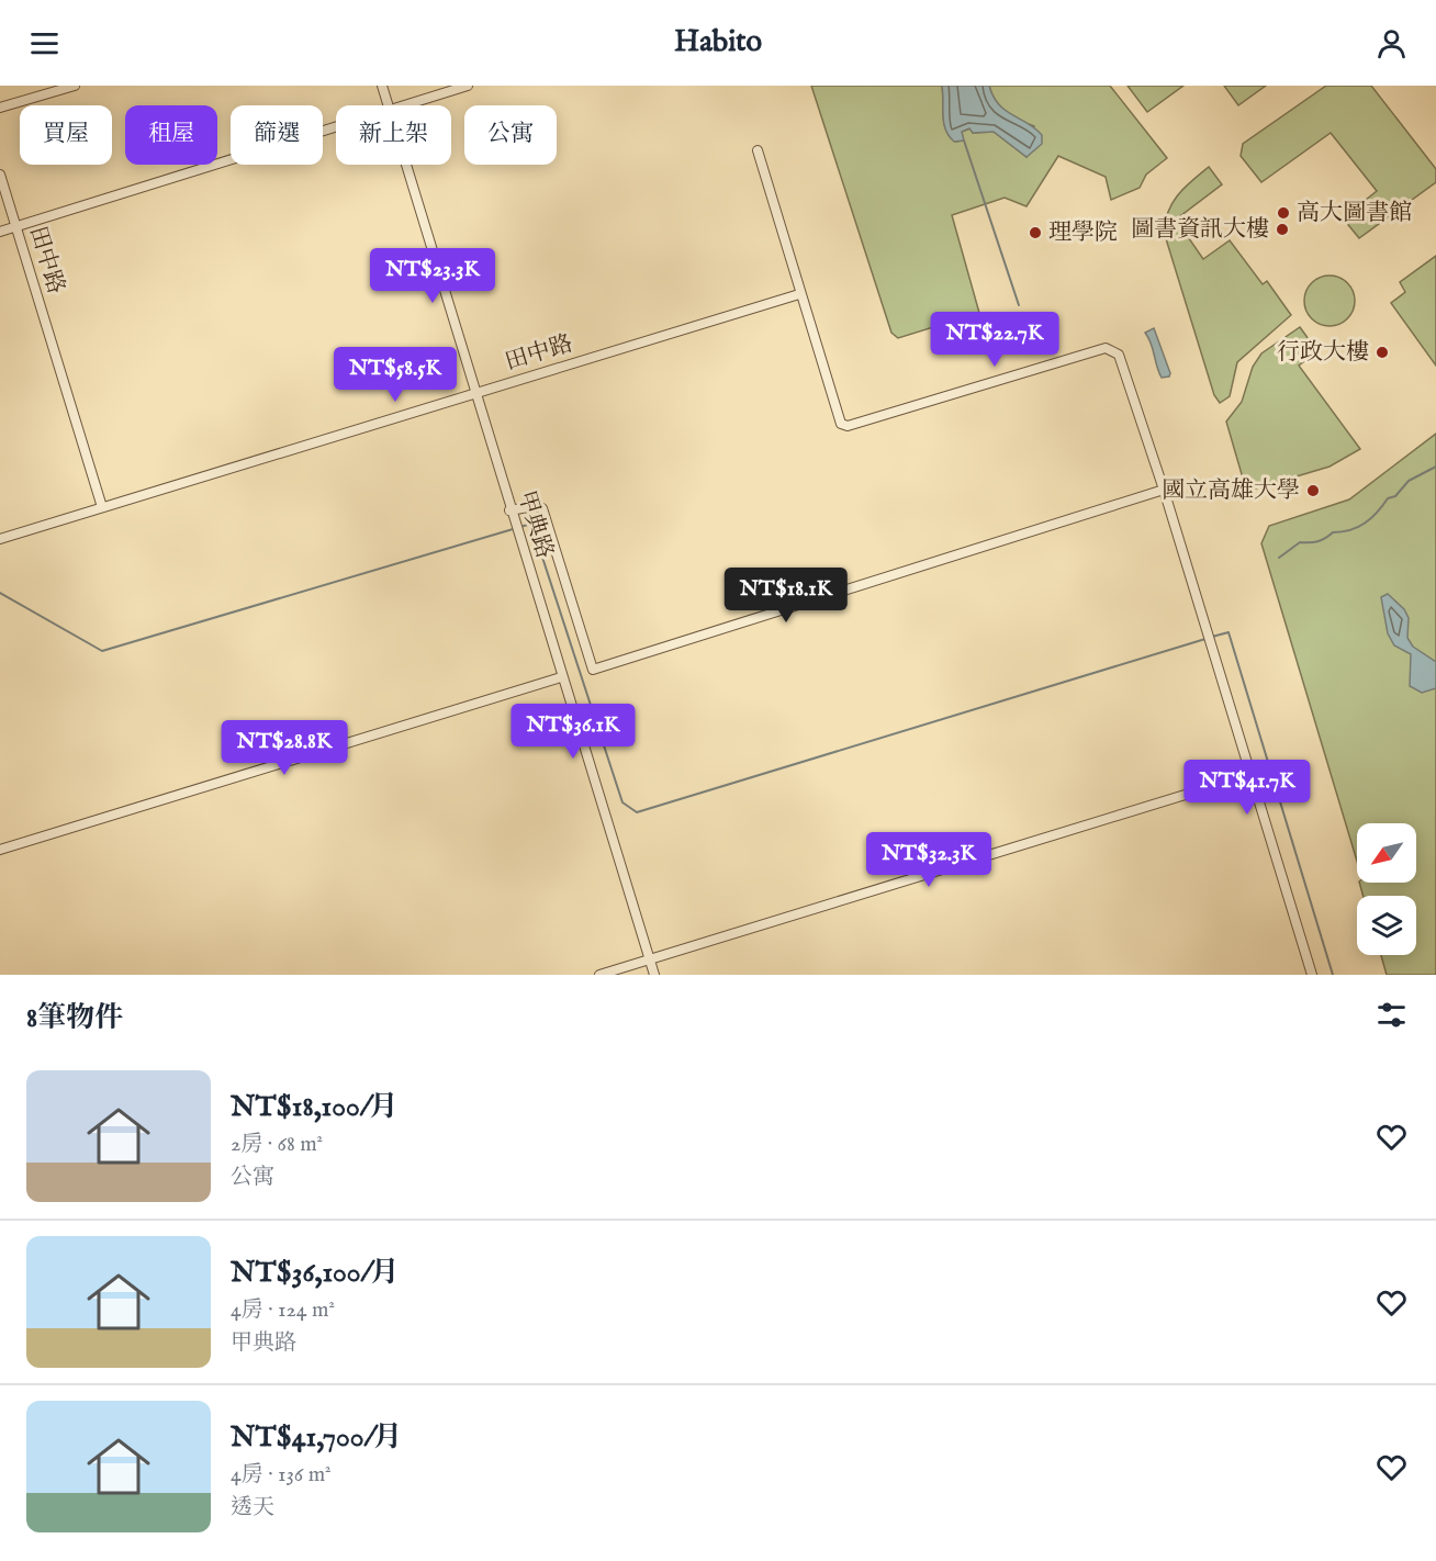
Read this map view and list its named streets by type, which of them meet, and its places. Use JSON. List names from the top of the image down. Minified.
{"streets":{"street":["田中路","甲典路"]},"crossings":[["田中路","甲典路"]],"places":["高大圖書館","圖書資訊大樓","理學院","行政大樓","國立高雄大學"],"north":"bottom left","page":{"header":"Habito","chip":["買屋","租屋","篩選","新上架","公寓"],"price":["NT$23.3K","NT$22.7K","NT$58.5K","NT$18.1K","NT$36.1K","NT$28.8K","NT$41.7K","NT$32.3K"],"heading":"8筆物件","list":[{"name":"NT$18,100/月","note":"2房 · 68 m² · 公寓"},{"name":"NT$36,100/月","note":"4房 · 124 m² · 甲典路"},{"name":"NT$41,700/月","note":"4房 · 136 m² · 透天"}]}}
